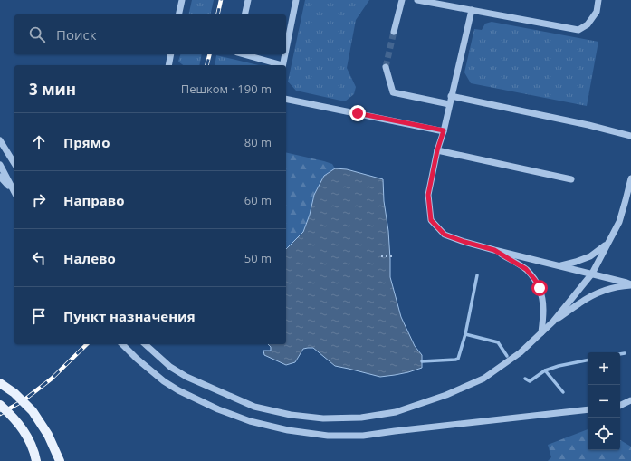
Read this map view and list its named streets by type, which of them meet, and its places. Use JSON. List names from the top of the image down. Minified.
{"page":{"search":"Поиск","heading":["3 мин","Пешком · 190 m"],"list":[["Прямо","80 m"],["Направо","60 m"],["Налево","50 m"],"Пункт назначения"],"map_buttons":["+","−"]}}
